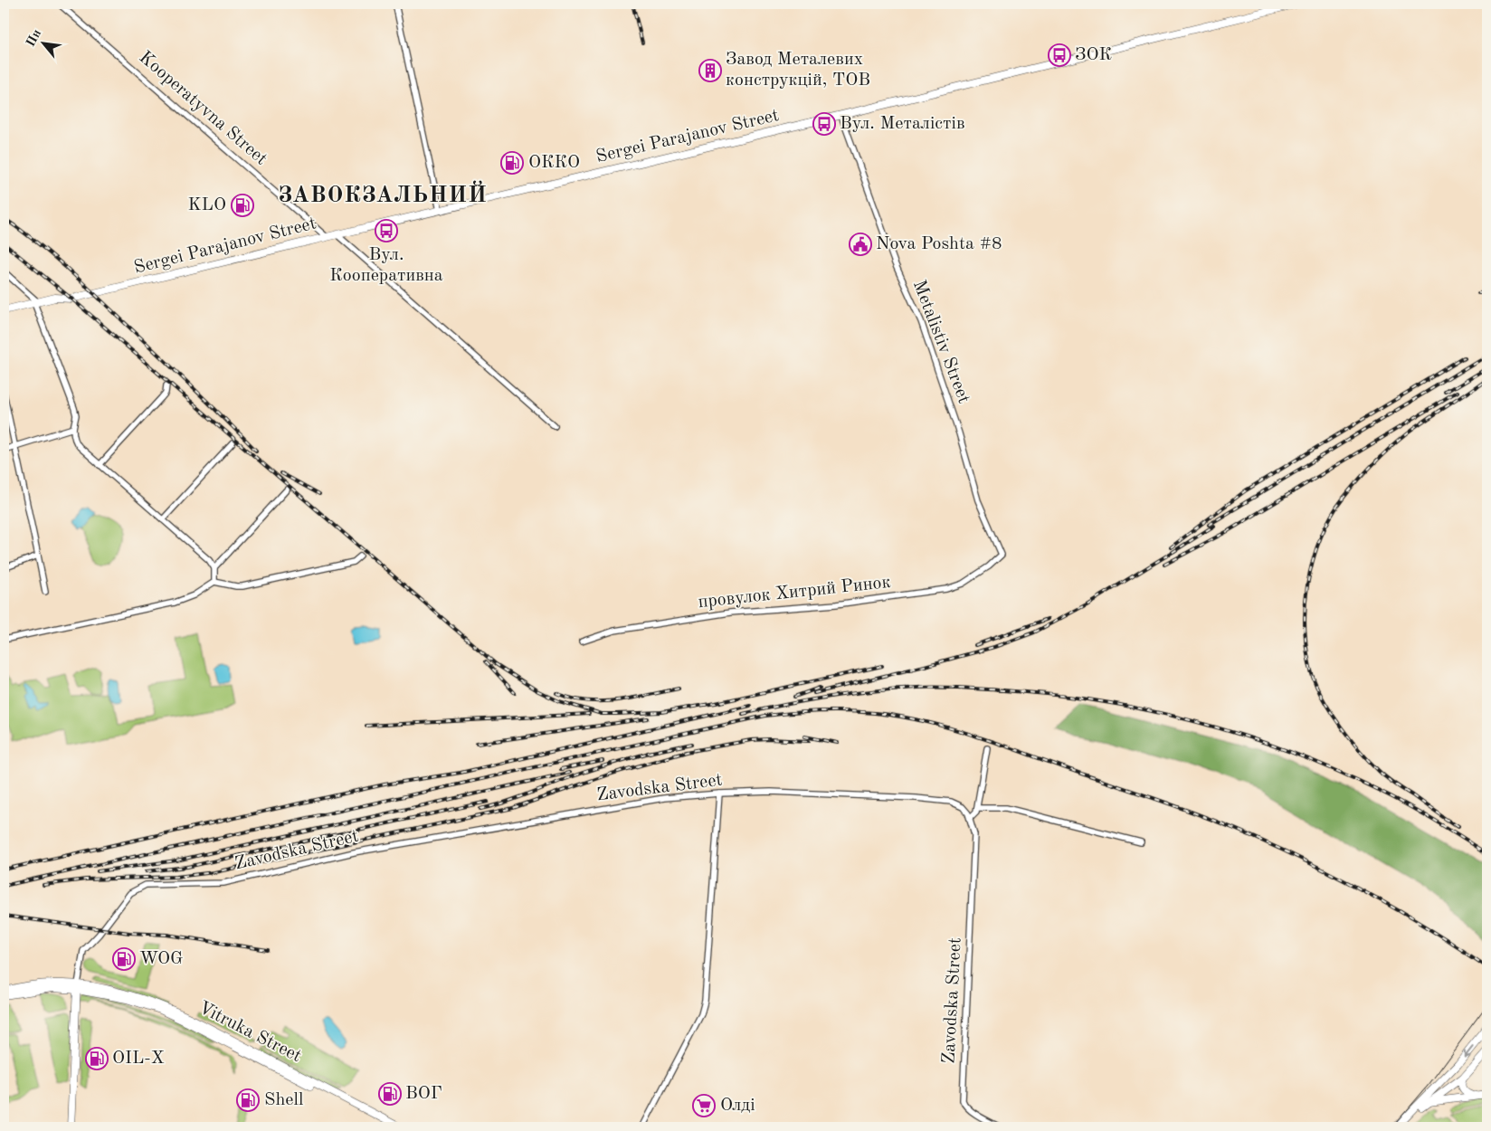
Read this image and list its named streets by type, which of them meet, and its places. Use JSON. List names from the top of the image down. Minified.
{"streets":{"main road":["Sergei Parajanov Street","Vitruka Street"],"street":["Kooperatyvna Street","Metalistiv Street","провулок Хитрий Ринок","Zavodska Street"]},"crossings":[["Kooperatyvna Street","Sergei Parajanov Street"],["Sergei Parajanov Street","Metalistiv Street"],["Metalistiv Street","провулок Хитрий Ринок"],["Zavodska Street","Vitruka Street"]],"districts":["ЗАВОКЗАЛЬНИЙ"],"places":{"bus stop":["ЗОК","Вул. Металістів","Вул. Кооперативна"],"building":["Завод Металевих конструкцій, ТОВ"],"fuel station":["ОККО","KLO","WOG","OIL-X","ВОГ","Shell"],"public building":["Nova Poshta #8"],"supermarket":["Олді"]},"north":"top left"}
